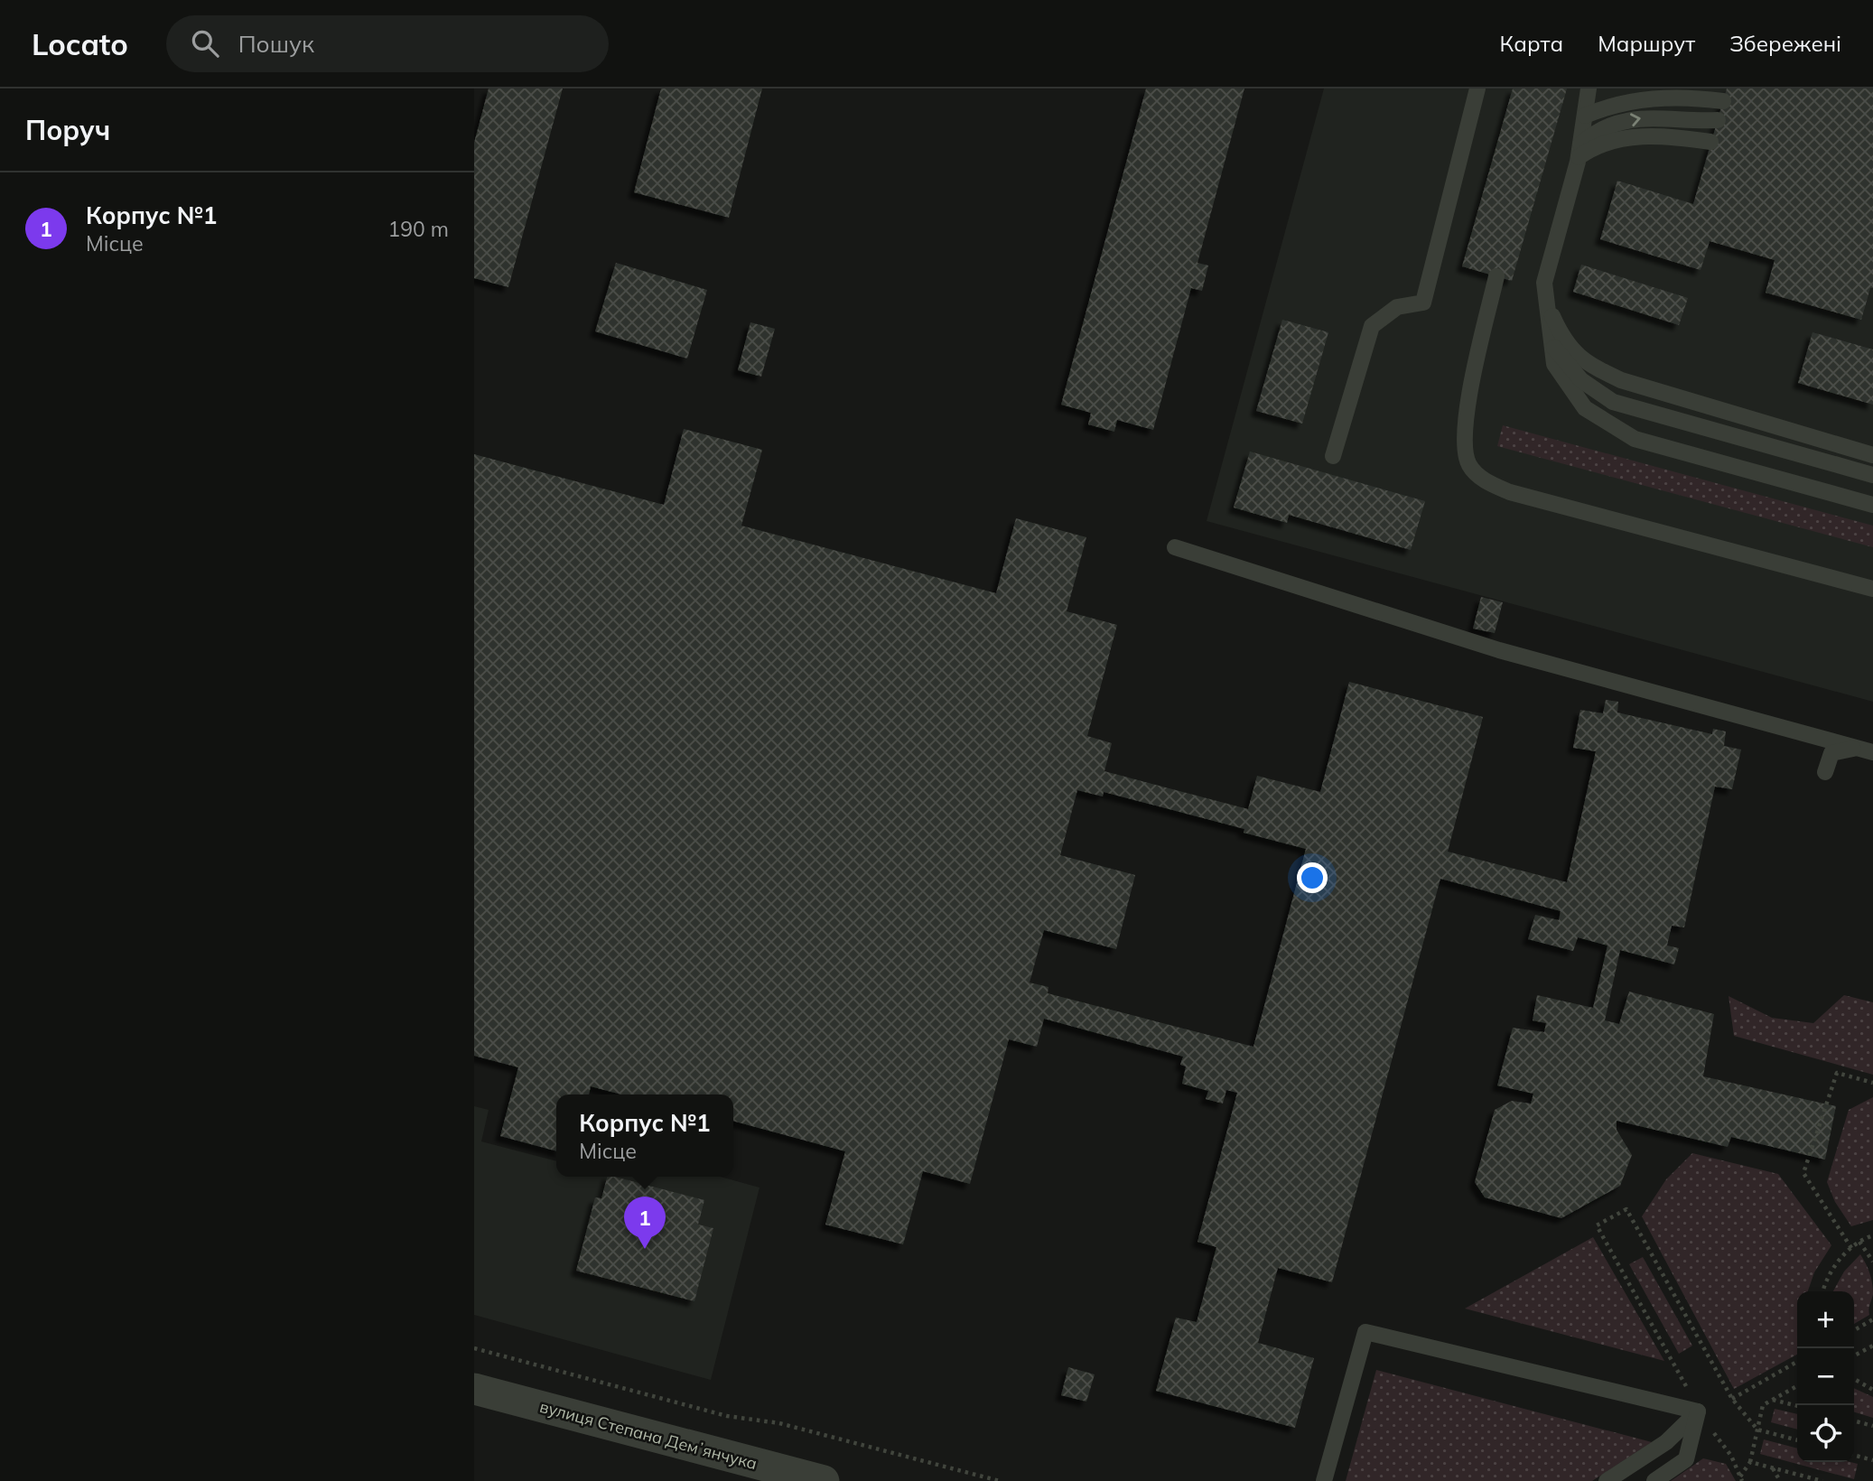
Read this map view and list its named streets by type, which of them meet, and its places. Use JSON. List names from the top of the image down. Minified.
{"streets":{"street":["вулиця Степана Демʼянчука"]},"page":{"header":"Locato","search":"Пошук","nav":["Карта","Маршрут","Збережені"],"heading":"Поруч","list":[{"mark":"1","name":"Корпус №1","note":"Місце","value":"190 m"}],"popup":["Корпус №1","Місце"],"pins":"1","map_buttons":["+","−"]}}
